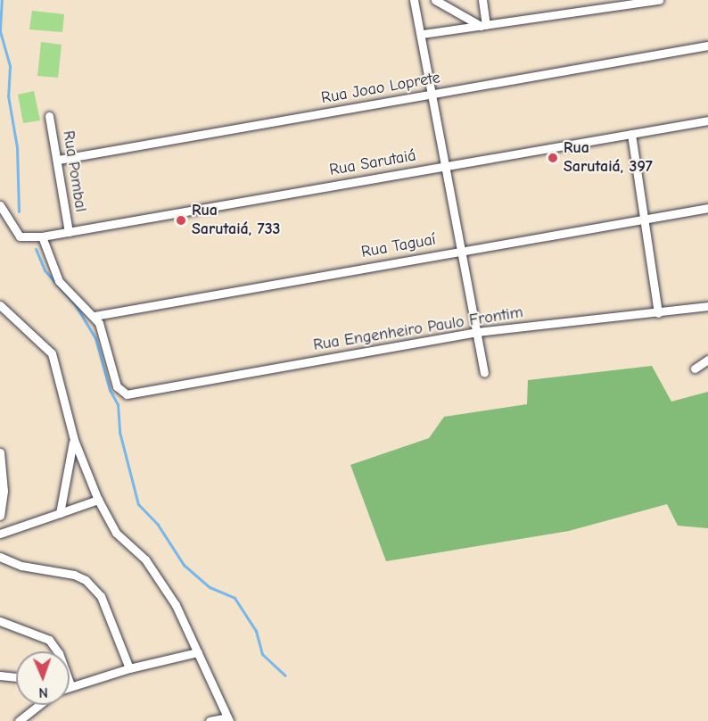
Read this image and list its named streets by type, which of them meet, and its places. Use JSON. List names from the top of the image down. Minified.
{"streets":{"street":["Rua Joao Loprete","Rua Sarutaiá","Rua Pombal","Rua Taguaí","Rua Engenheiro Paulo Frontim"]},"crossings":[["Rua Joao Loprete","Rua Pombal"],["Rua Sarutaiá","Rua Pombal"],["Rua Taguaí","Rua Engenheiro Paulo Frontim"]],"places":["Rua Sarutaiá, 397","Rua Sarutaiá, 733"],"north":"bottom"}
